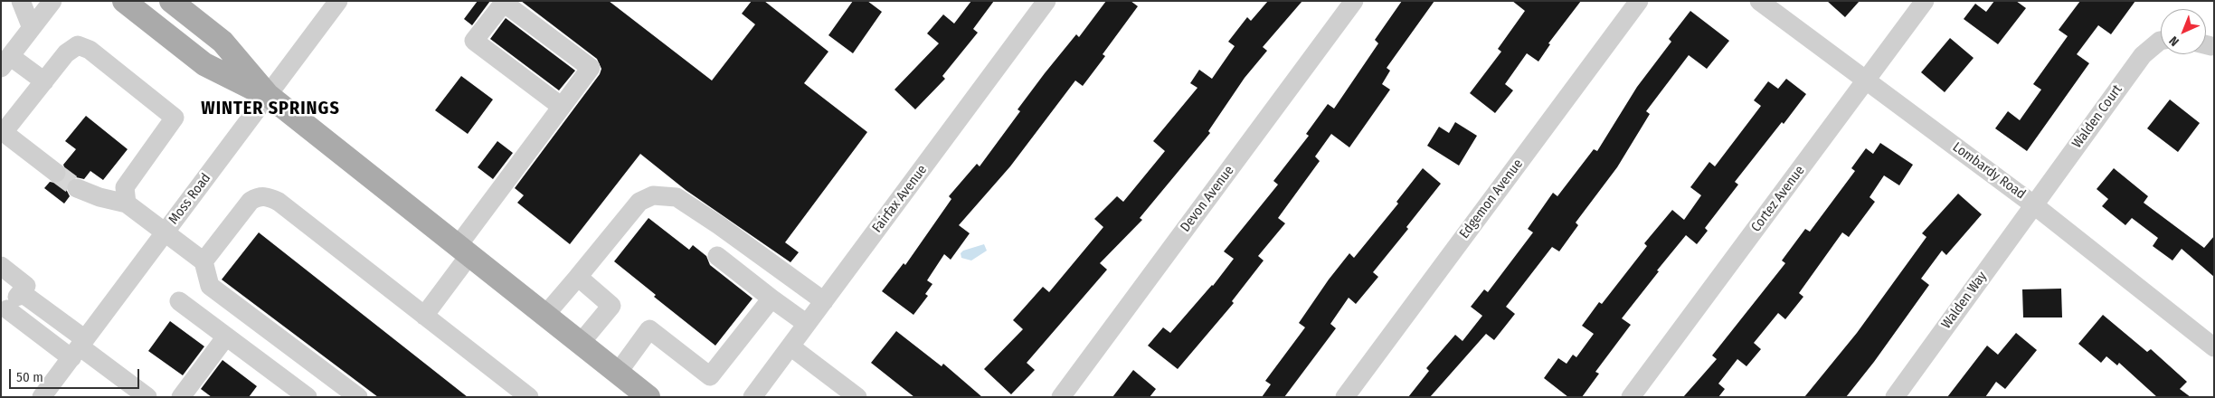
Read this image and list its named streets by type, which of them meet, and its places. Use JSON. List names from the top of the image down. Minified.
{"streets":{"street":["Walden Court","Lombardy Road","Moss Road","Fairfax Avenue","Devon Avenue","Edgemon Avenue","Cortez Avenue","Walden Way"]},"crossings":[["Walden Court","Lombardy Road"],["Walden Court","Walden Way"],["Lombardy Road","Cortez Avenue"],["Lombardy Road","Walden Way"]],"districts":["WINTER SPRINGS"],"scale_bar":"50 m","north":"bottom left"}
